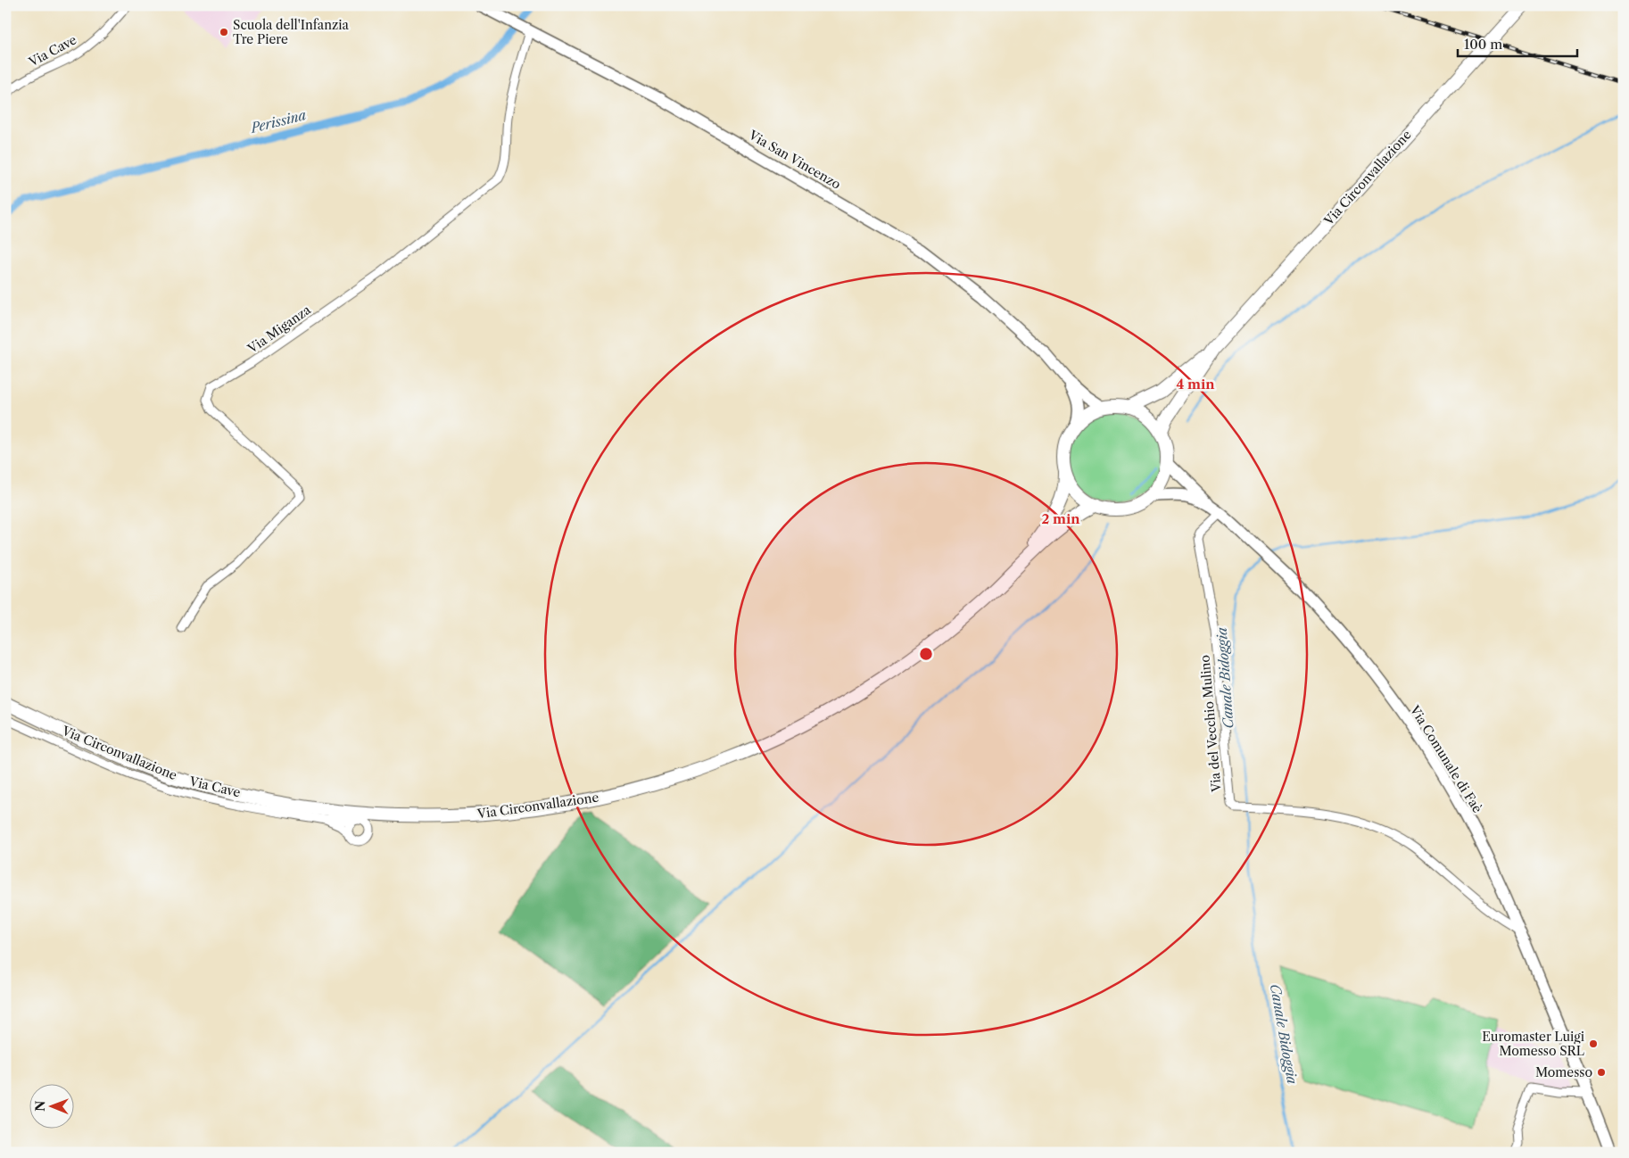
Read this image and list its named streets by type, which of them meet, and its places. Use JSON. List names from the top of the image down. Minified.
{"streets":{"main road":["Via Circonvallazione"],"street":["Via Cave","Via San Vincenzo","Via Miganza","Via del Vecchio Mulino","Via Comunale di Faè"]},"crossings":[["Via San Vincenzo","Via Circonvallazione"],["Via San Vincenzo","Via Miganza"],["Via San Vincenzo","Via Comunale di Faè"],["Via Circonvallazione","Via Comunale di Faè"],["Via del Vecchio Mulino","Via Comunale di Faè"]],"water":["Perissina","Canale Bidoggia"],"places":["Scuola dell'Infanzia Tre Piere","Euromaster Luigi Momesso SRL","Momesso"],"scale_bar":"100 m","north":"left","rings":["4 min","2 min"]}
